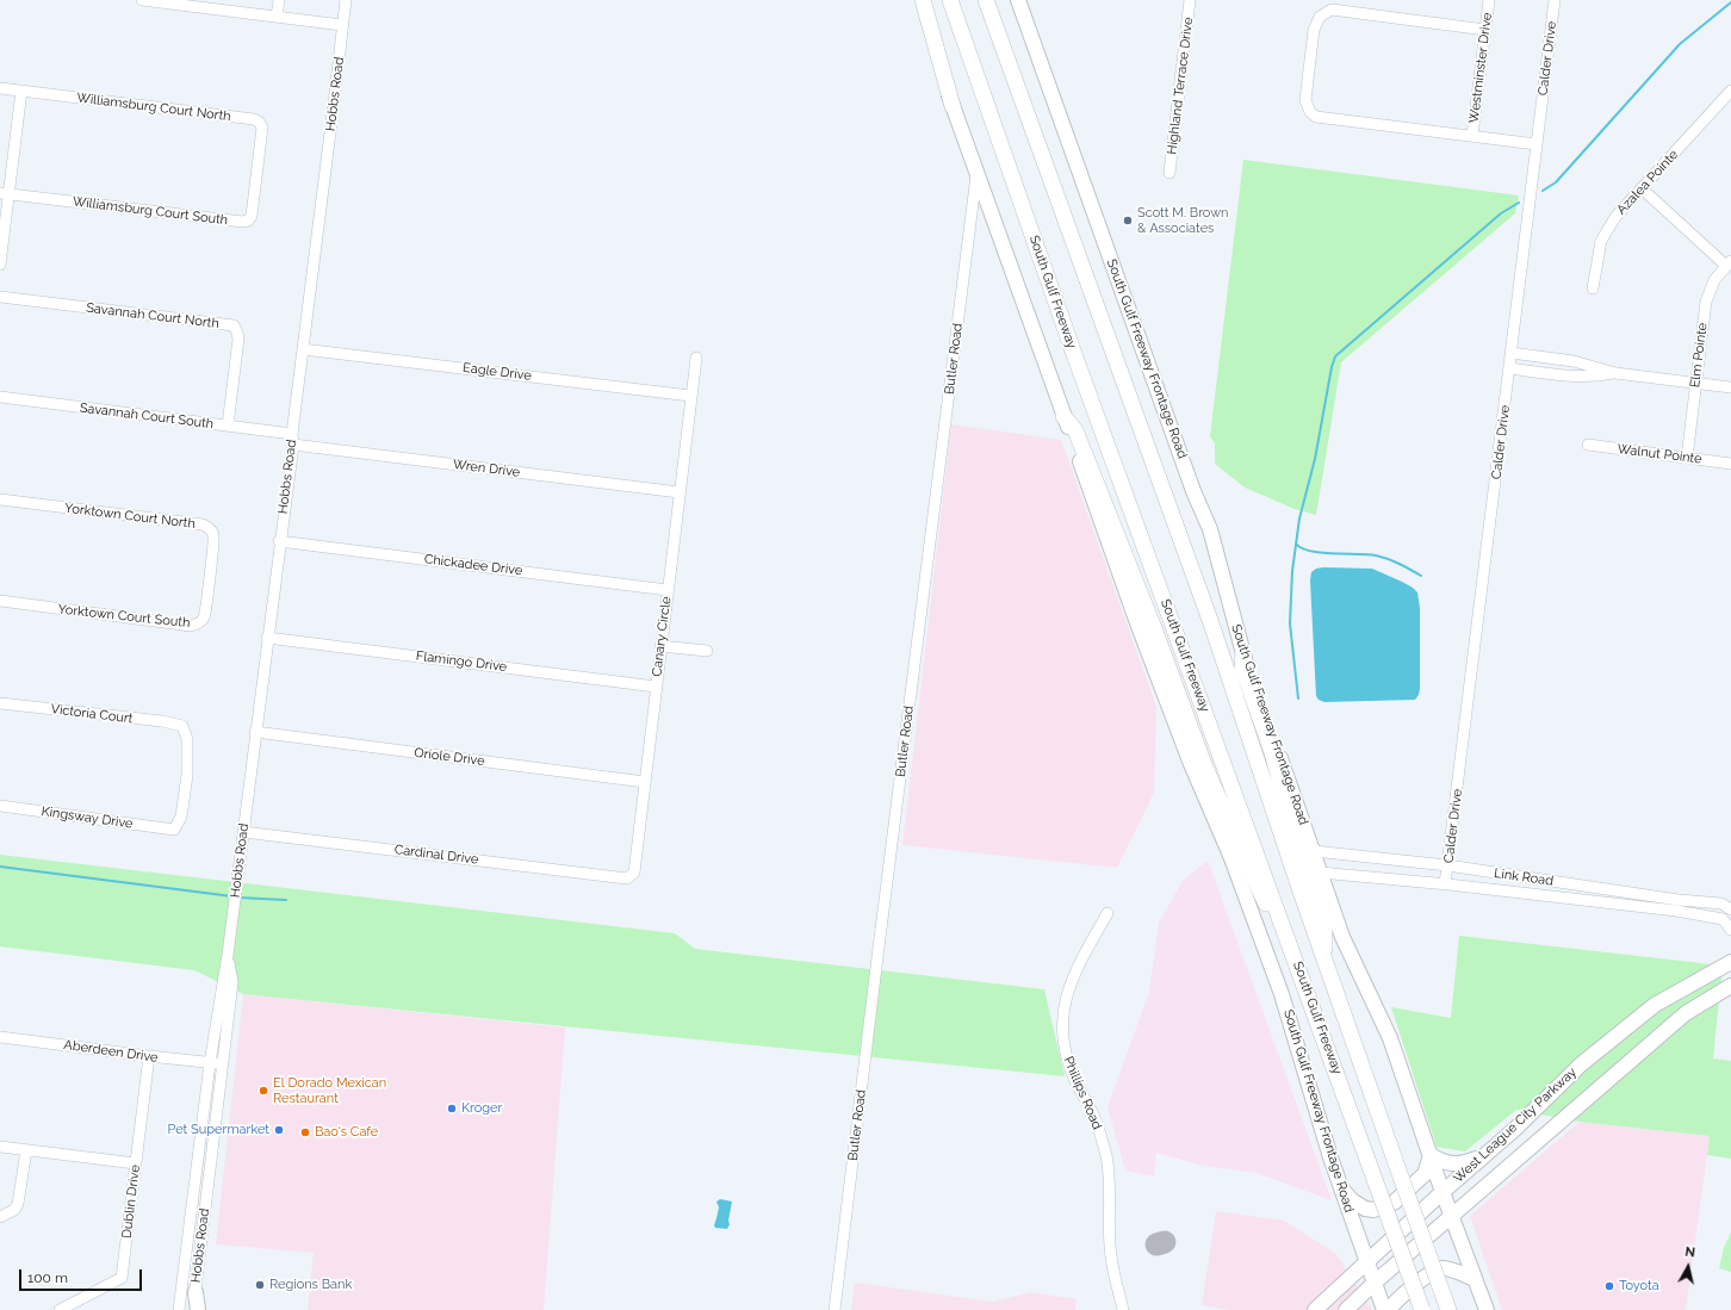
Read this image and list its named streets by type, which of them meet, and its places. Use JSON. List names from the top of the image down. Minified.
{"streets":{"highway":["South Gulf Freeway"],"main road":["South Gulf Freeway Frontage Road","West League City Parkway"],"street":["Calder Drive","Westminster Drive","Highland Terrace Drive","Hobbs Road","Williamsburg Court North","Azalea Pointe","Williamsburg Court South","Savannah Court North","Elm Pointe","Butler Road","Eagle Drive","Savannah Court South","Walnut Pointe","Wren Drive","Yorktown Court North","Chickadee Drive","Yorktown Court South","Canary Circle","Flamingo Drive","Victoria Court","Oriole Drive","Kingsway Drive","Cardinal Drive","Link Road","Aberdeen Drive","Phillips Road","Dublin Drive"]},"crossings":[["Calder Drive","Link Road"],["Hobbs Road","Eagle Drive"],["Hobbs Road","Savannah Court South"],["Hobbs Road","Wren Drive"],["Hobbs Road","Chickadee Drive"],["Hobbs Road","Flamingo Drive"],["Hobbs Road","Oriole Drive"],["Hobbs Road","Cardinal Drive"],["Hobbs Road","Aberdeen Drive"],["Williamsburg Court North","Williamsburg Court South"],["Savannah Court North","Savannah Court South"],["Elm Pointe","Walnut Pointe"],["Butler Road","South Gulf Freeway Frontage Road"],["South Gulf Freeway Frontage Road","Link Road"],["South Gulf Freeway Frontage Road","West League City Parkway"],["Eagle Drive","Canary Circle"],["Savannah Court South","Wren Drive"],["Wren Drive","Canary Circle"],["Yorktown Court North","Yorktown Court South"],["Chickadee Drive","Canary Circle"],["Canary Circle","Flamingo Drive"],["Canary Circle","Oriole Drive"],["Canary Circle","Cardinal Drive"],["Victoria Court","Kingsway Drive"],["Aberdeen Drive","Dublin Drive"]],"places":["Scott M. Brown & Associates","El Dorado Mexican Restaurant","Kroger","Pet Supermarket","Bao's Cafe","Regions Bank","Toyota"],"scale_bar":"100 m","north":"top"}
